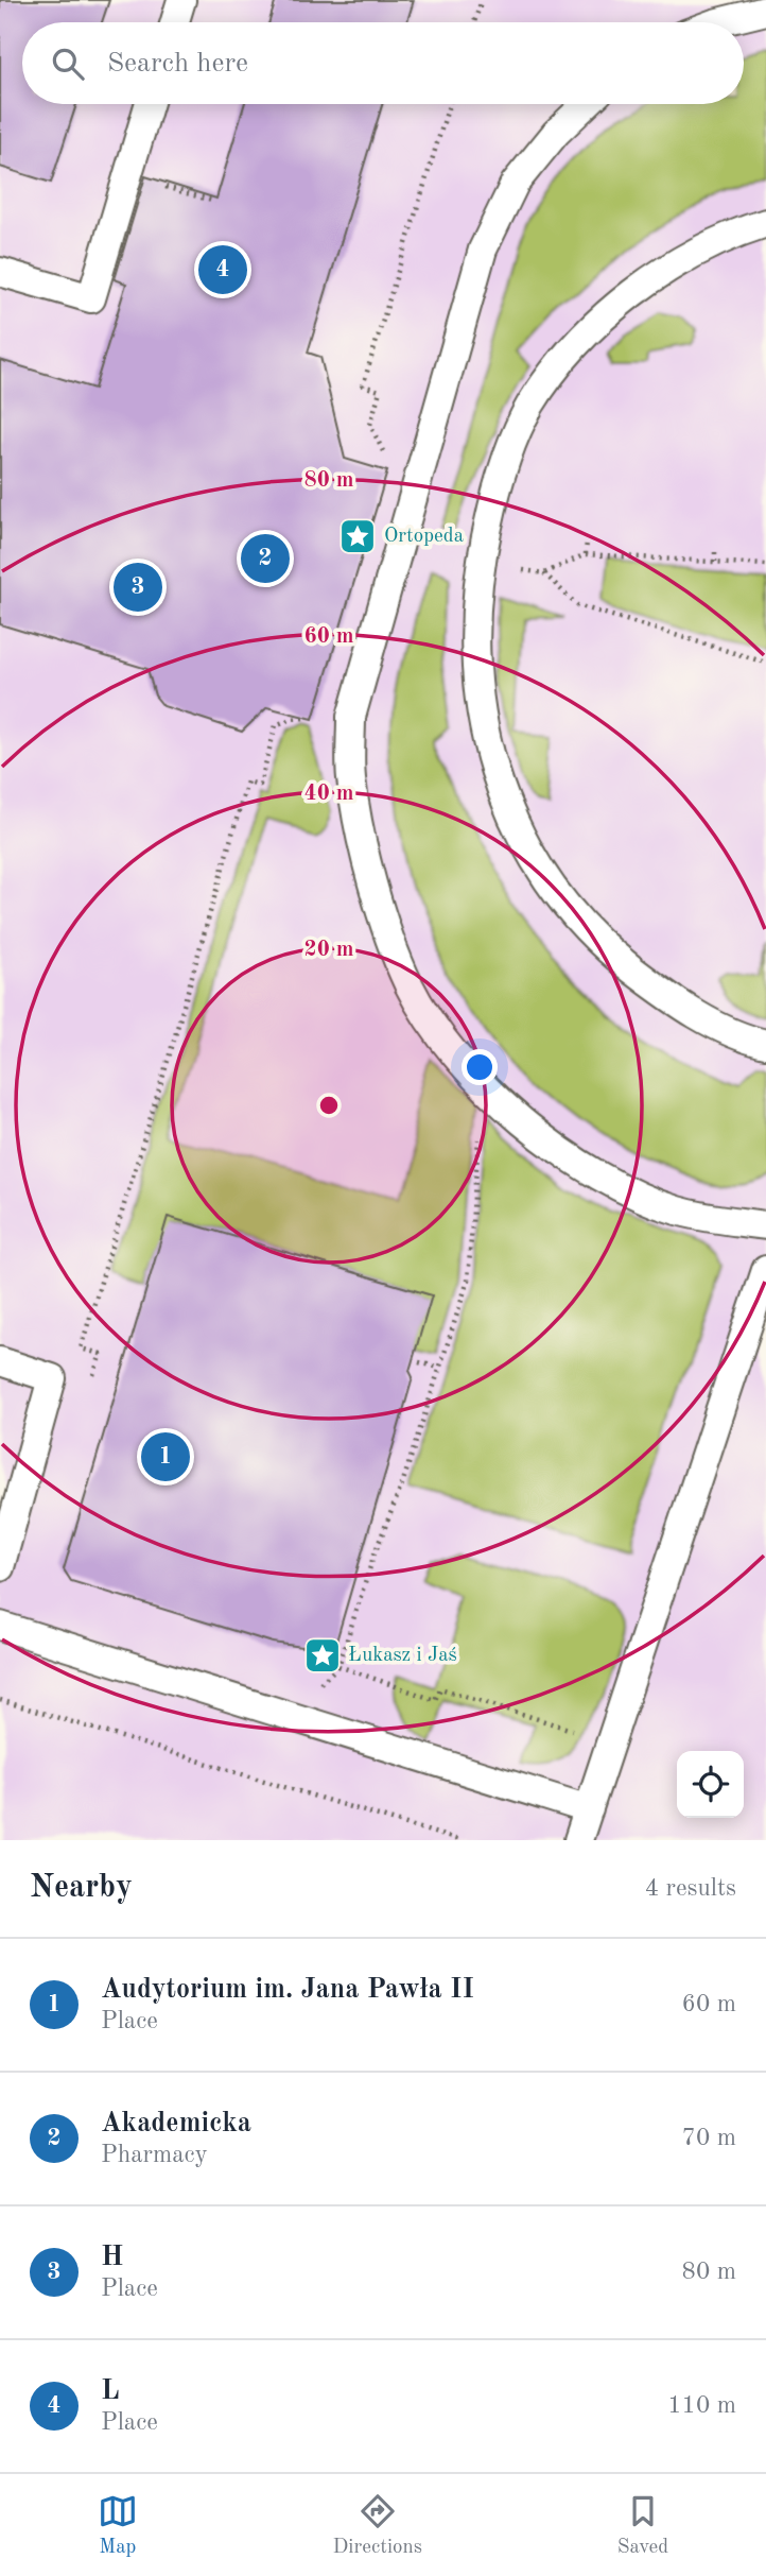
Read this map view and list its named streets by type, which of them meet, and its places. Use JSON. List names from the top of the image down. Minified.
{"places":{"place":["Ortopeda","Łukasz i Jaś"]},"page":{"search":"Search here","pins":["4","2","3","1"],"heading":["Nearby","4 results"],"list":[{"mark":"1","name":"Audytorium im. Jana Pawła II","note":"Place","value":"60 m"},{"mark":"2","name":"Akademicka","note":"Pharmacy","value":"70 m"},{"mark":"3","name":"H","note":"Place","value":"80 m"},{"mark":"4","name":"L","note":"Place","value":"110 m"}],"nav":["Map","Directions","Saved"]},"rings":["80 m","60 m","40 m","20 m"]}
